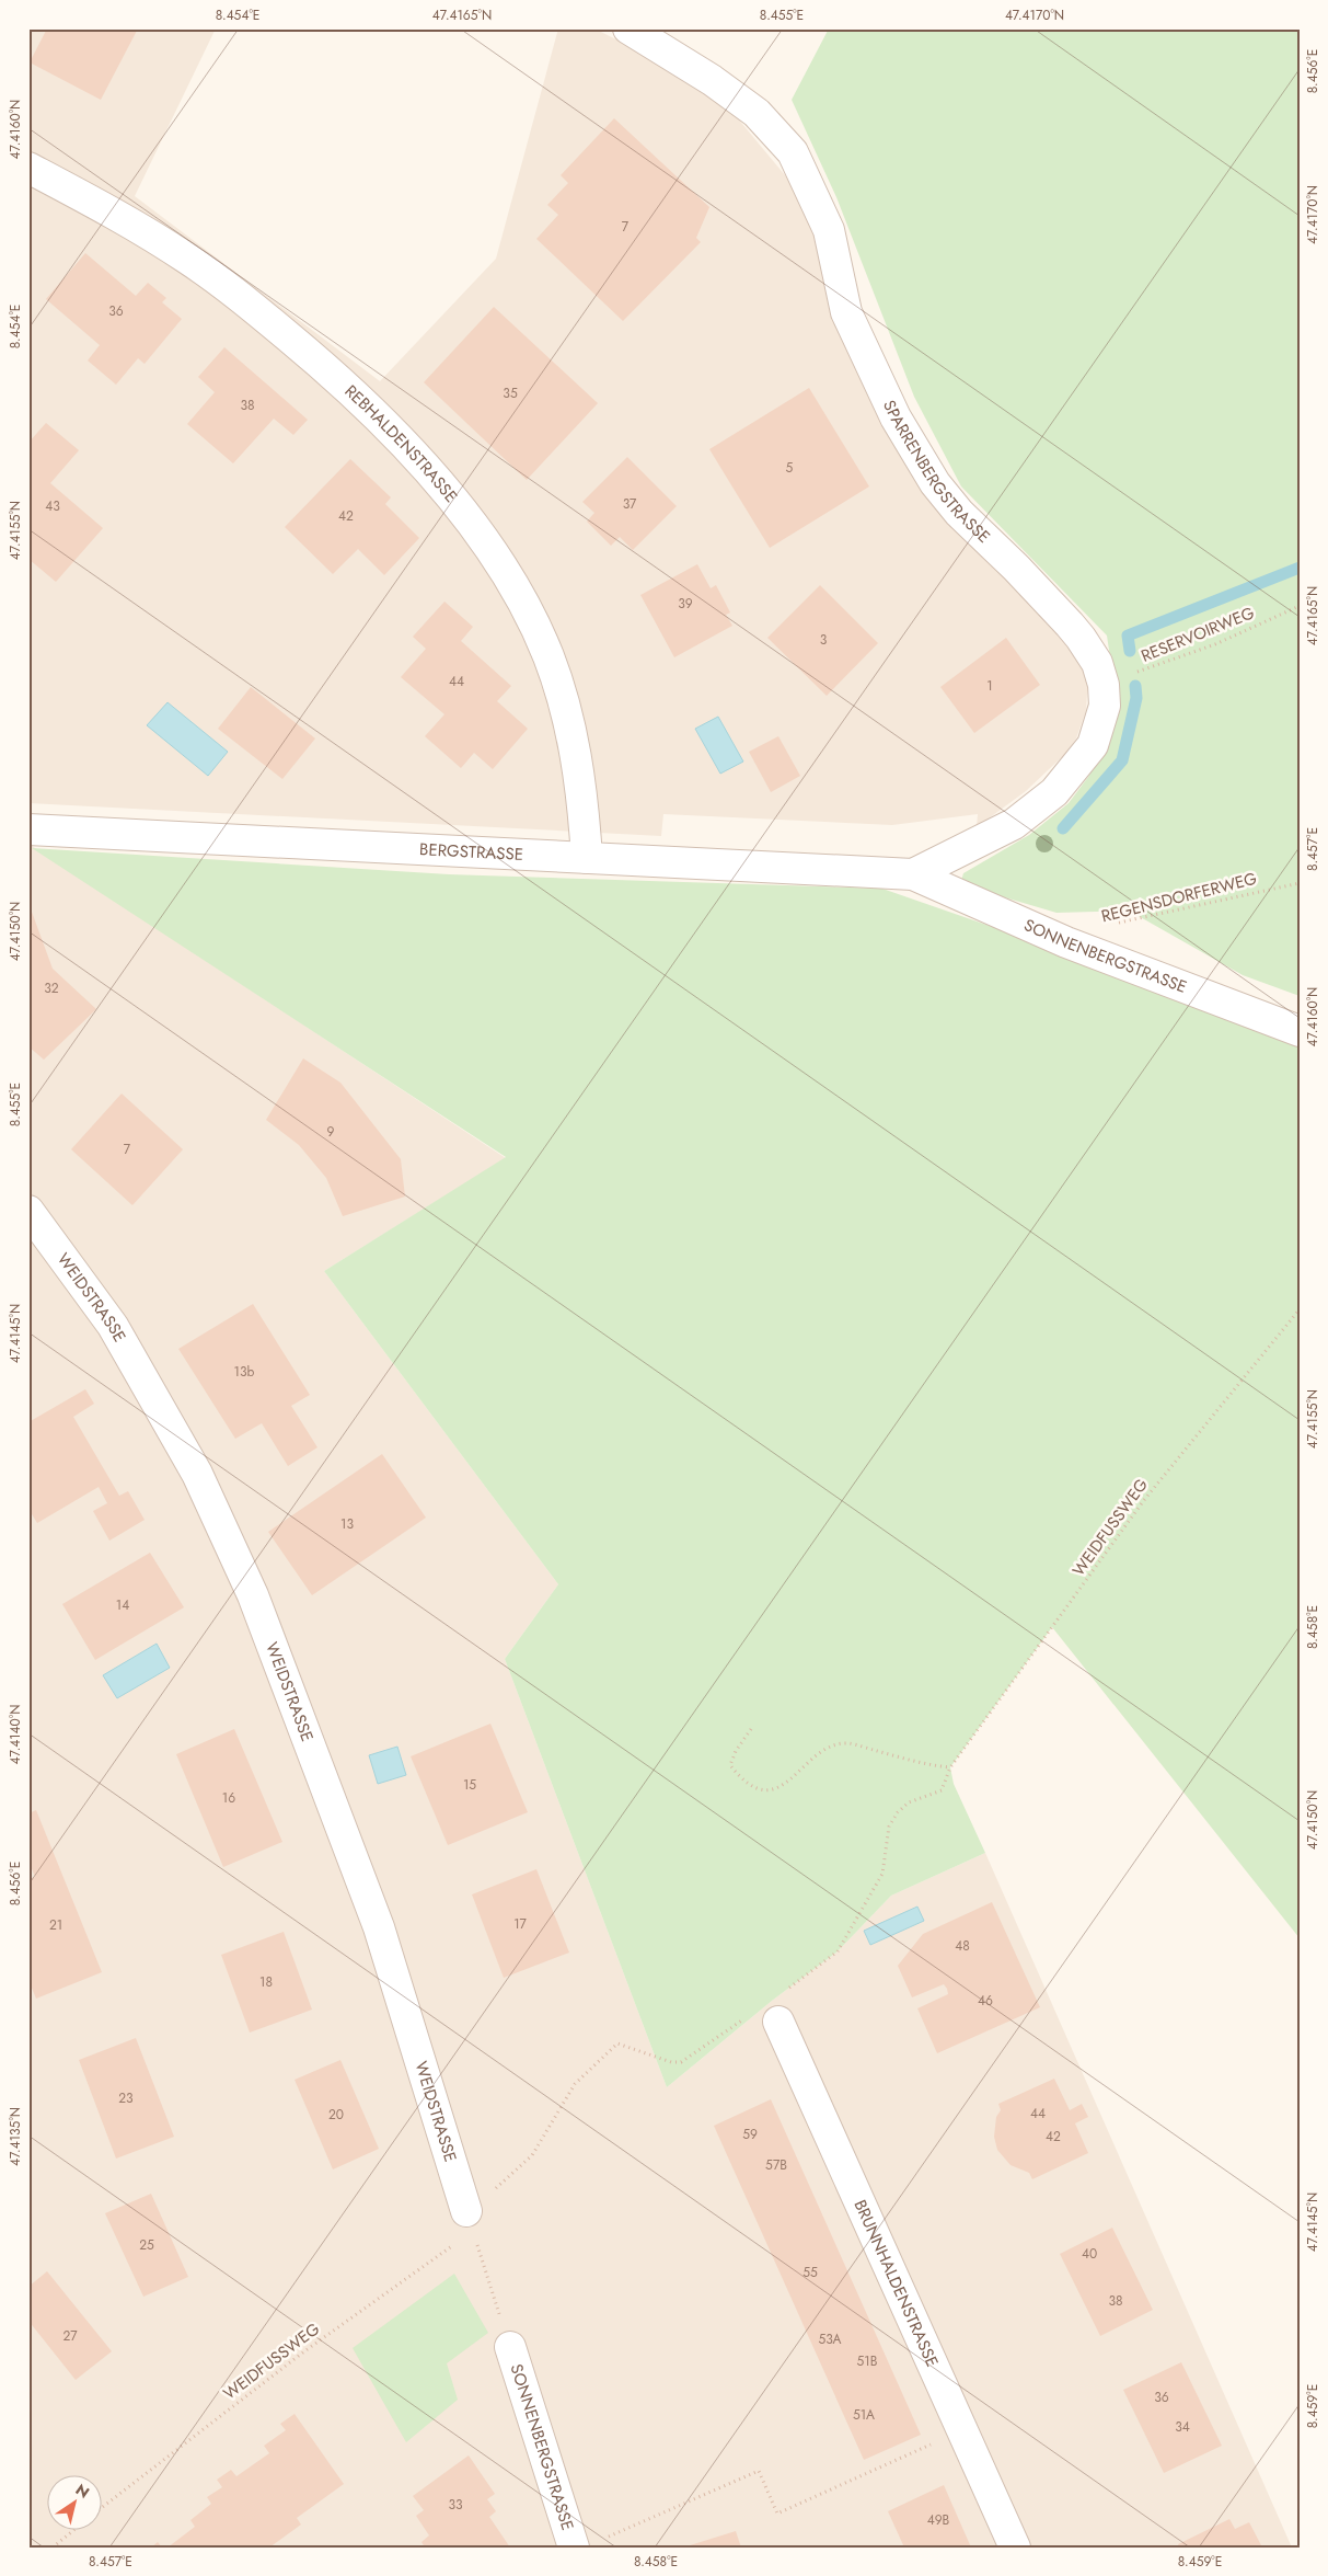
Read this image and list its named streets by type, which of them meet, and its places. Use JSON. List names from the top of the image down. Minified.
{"streets":{"street":["REBHALDENSTRASSE","SPARRENBERGSTRASSE","BERGSTRASSE","SONNENBERGSTRASSE","WEIDSTRASSE","BRUNNHALDENSTRASSE"],"path":["RESERVOIRWEG","REGENSDORFERWEG","WEIDFUSSWEG"]},"crossings":[["REBHALDENSTRASSE","BERGSTRASSE"],["SPARRENBERGSTRASSE","RESERVOIRWEG"],["SPARRENBERGSTRASSE","BERGSTRASSE"],["SPARRENBERGSTRASSE","SONNENBERGSTRASSE"],["BERGSTRASSE","SONNENBERGSTRASSE"],["WEIDSTRASSE","WEIDFUSSWEG"]],"house_numbers":["7","36","35","38","5","37","43","42","39","3","44","1","32","9","7","13b","13","14","15","16","17","21","48","18","46","23","44","20","59","42","57B","25","40","55","38","27","53A","51B","36","51A","34","33","49B"],"north":"top right","coordinates":["8.454°E","47.4165°N","8.455°E","47.4170°N","8.456°E","47.4160°N","47.4155°N","8.457°E","47.4150°N","47.4145°N","8.458°E","47.4140°N","47.4135°N","8.459°E"]}
